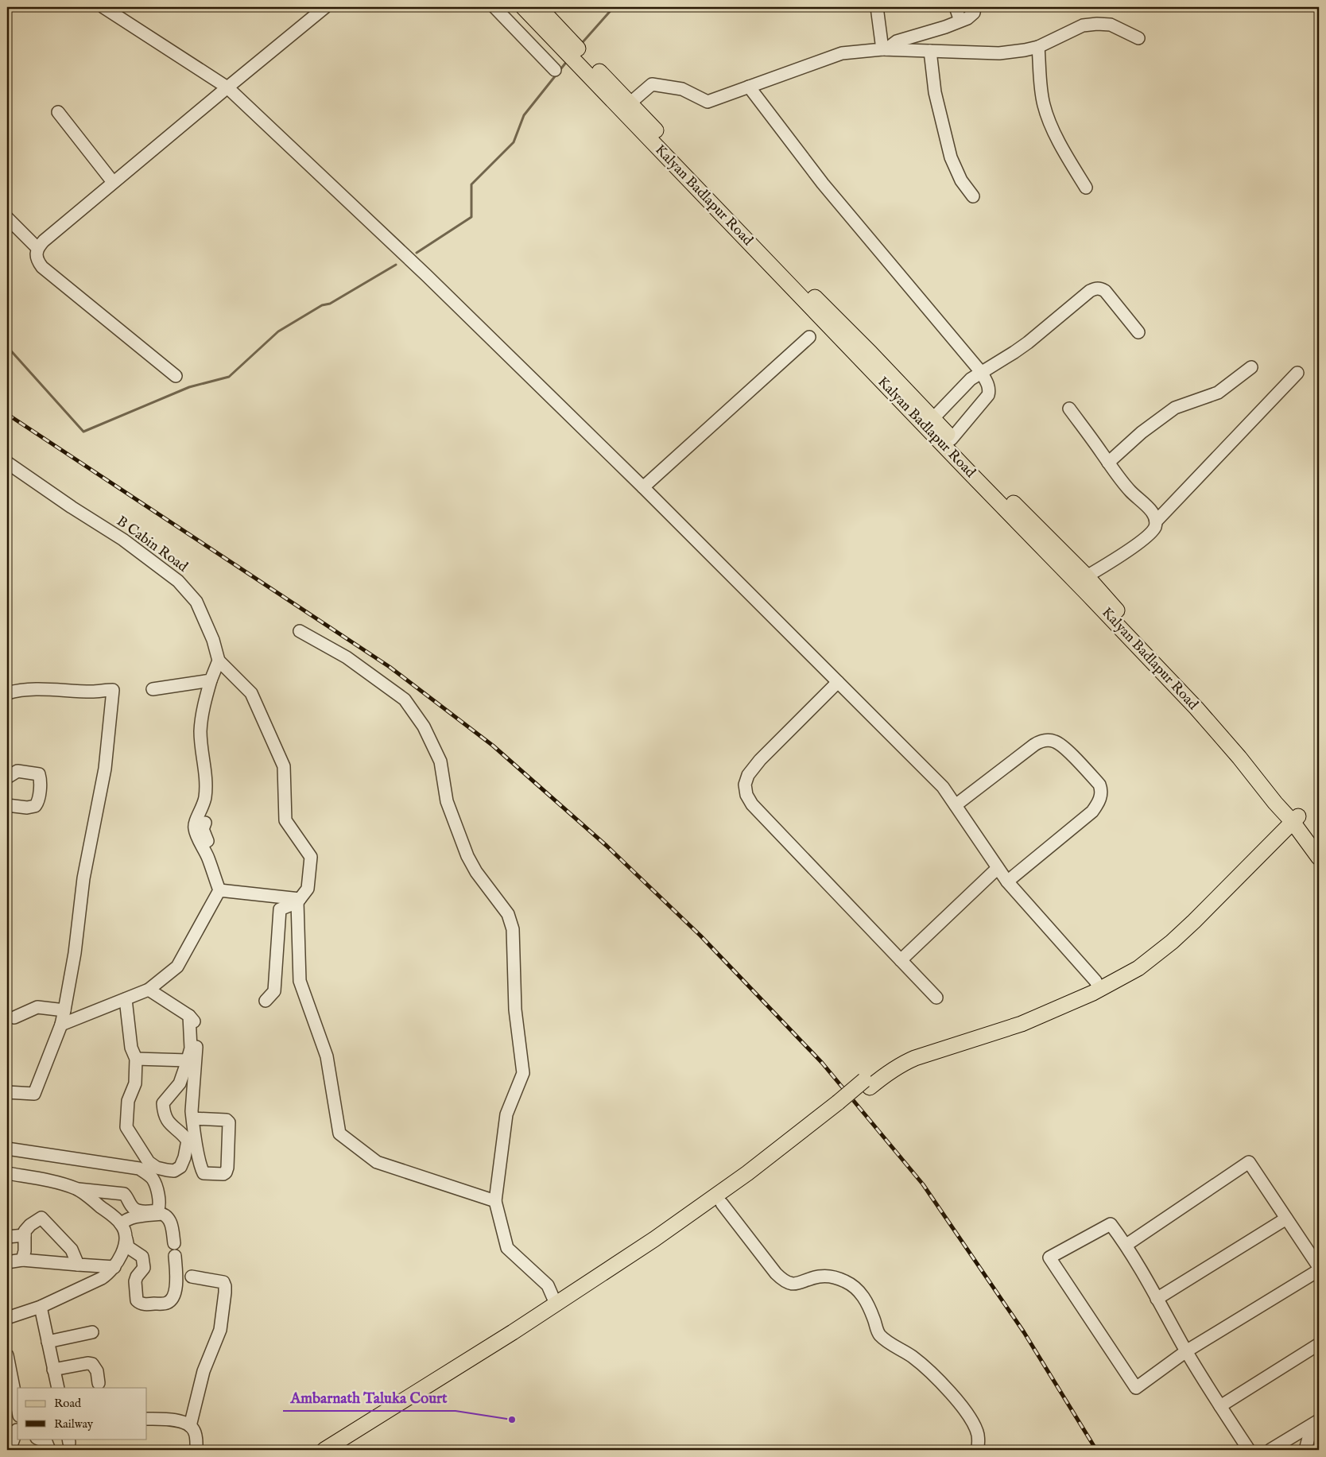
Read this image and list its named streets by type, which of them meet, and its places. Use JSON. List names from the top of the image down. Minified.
{"streets":{"main road":["Kalyan Badlapur Road"],"street":["B Cabin Road"]},"places":["Ambarnath Taluka Court"],"legend":["Road","Railway"]}
